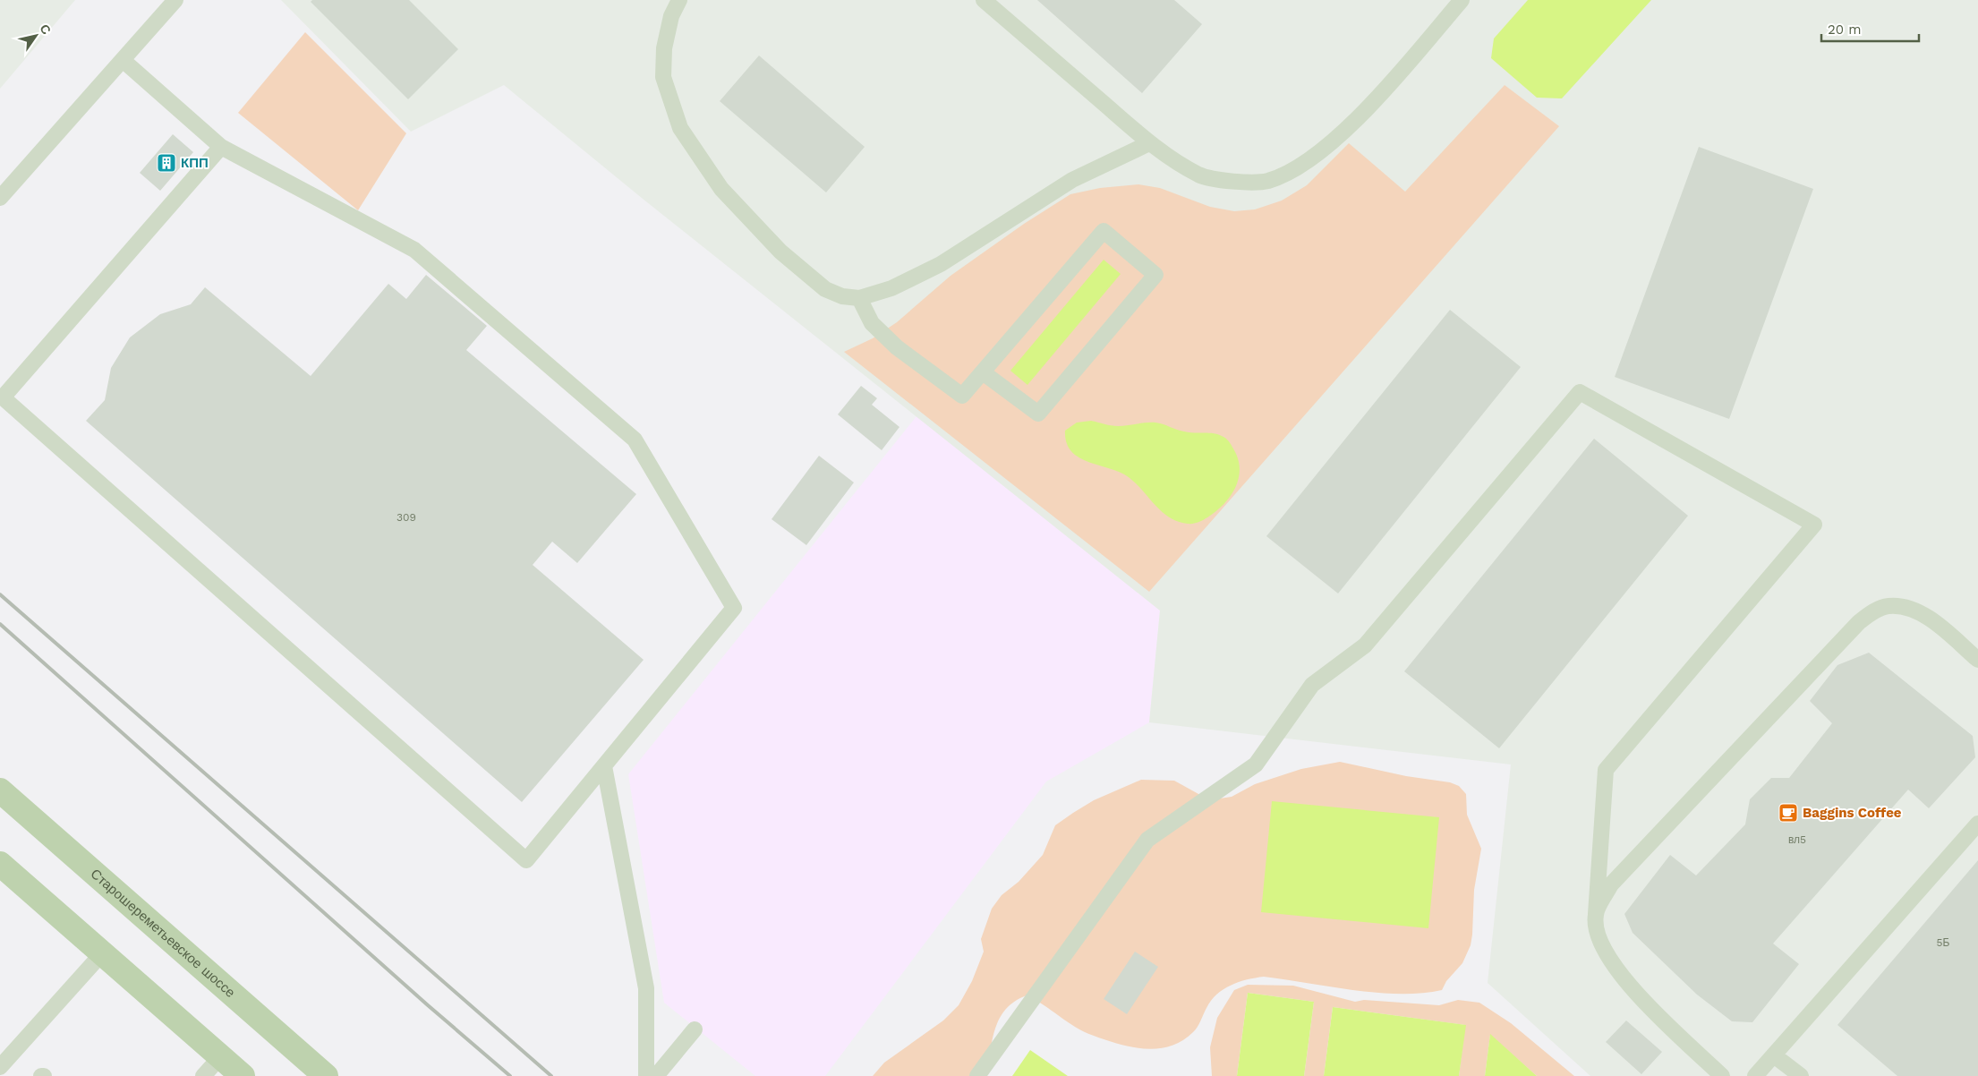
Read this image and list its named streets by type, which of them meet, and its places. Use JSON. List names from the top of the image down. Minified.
{"streets":{"main road":["Старошереметьевское шоссе"]},"places":{"building":["КПП"],"cafe":["Baggins Coffee"]},"house_numbers":["309","вл5","5Б"],"scale_bar":"20 m","north":"top right"}
